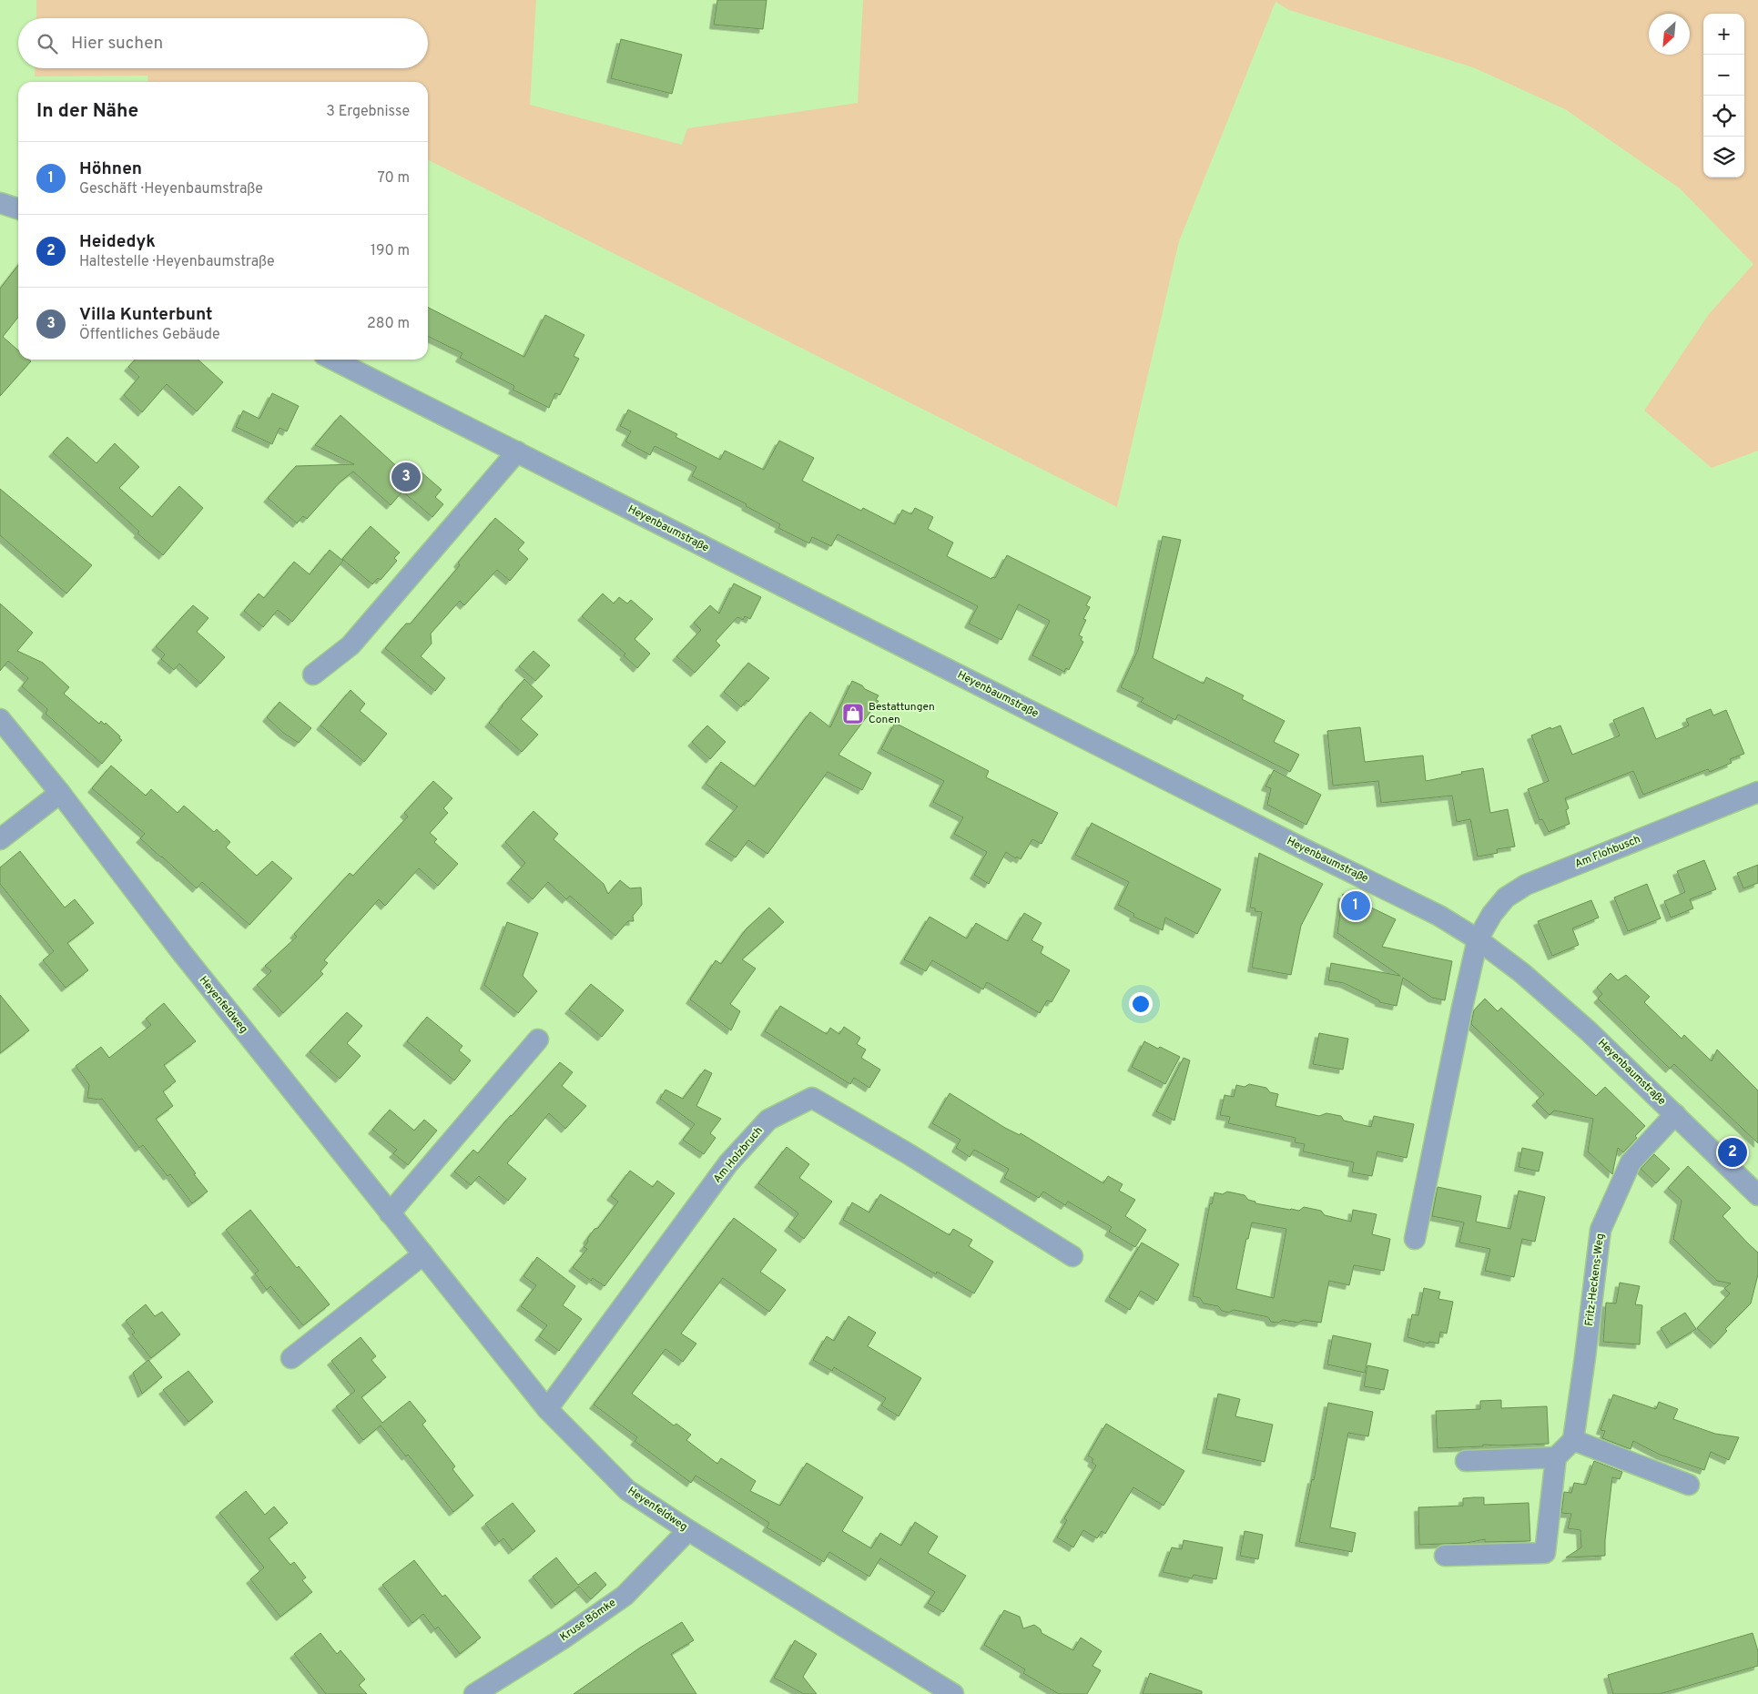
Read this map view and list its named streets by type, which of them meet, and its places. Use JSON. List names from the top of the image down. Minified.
{"streets":{"street":["Heyenbaumstraße","Am Flohbusch","Heyenfeldweg","Am Holzbruch","Fritz-Heckens-Weg","Kruse Bömke"]},"crossings":[["Heyenbaumstraße","Am Flohbusch"],["Heyenbaumstraße","Fritz-Heckens-Weg"],["Heyenfeldweg","Am Holzbruch"],["Heyenfeldweg","Kruse Bömke"]],"places":{"shop":["Bestattungen Conen"]},"north":"bottom left","page":{"map_buttons":["+","−"],"search":"Hier suchen","heading":["In der Nähe","3 Ergebnisse"],"list":[{"mark":"1","name":"Höhnen","note":"Geschäft · Heyenbaumstraße","value":"70 m"},{"mark":"2","name":"Heidedyk","note":"Haltestelle · Heyenbaumstraße","value":"190 m"},{"mark":"3","name":"Villa Kunterbunt","note":"Öffentliches Gebäude","value":"280 m"}],"pins":["3","1","2"]}}
